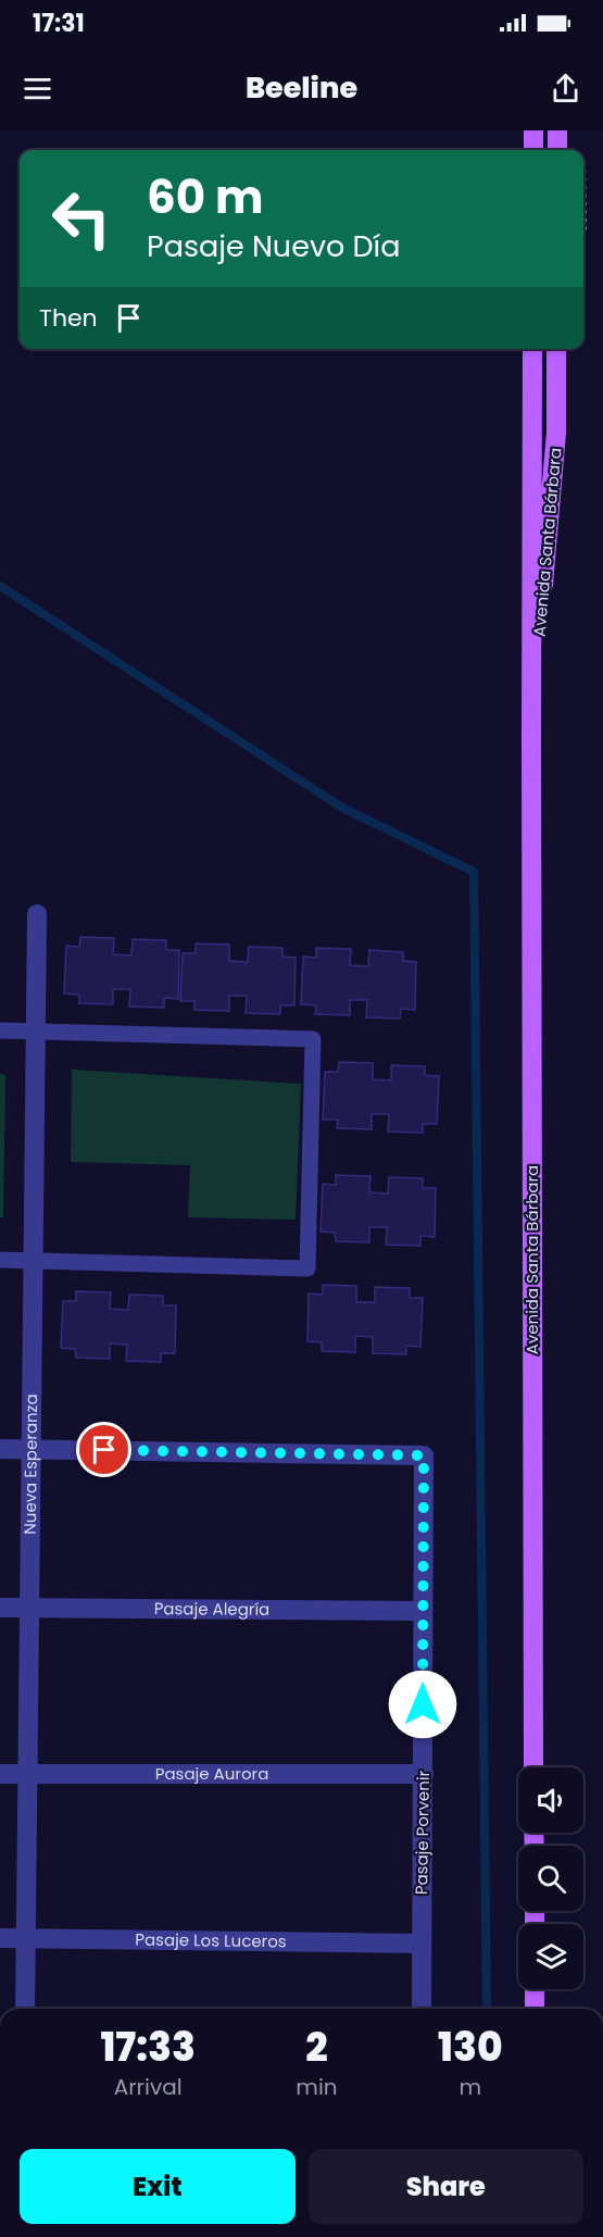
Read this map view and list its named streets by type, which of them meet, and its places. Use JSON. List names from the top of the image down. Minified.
{"streets":{"main road":["Avenida Santa Bárbara"],"street":["Nueva Esperanza","Pasaje Alegría","Pasaje Aurora","Pasaje Porvenir","Pasaje Los Luceros"]},"crossings":[["Nueva Esperanza","Pasaje Alegría"],["Nueva Esperanza","Pasaje Aurora"],["Nueva Esperanza","Pasaje Porvenir"],["Nueva Esperanza","Pasaje Los Luceros"],["Pasaje Alegría","Pasaje Porvenir"],["Pasaje Aurora","Pasaje Porvenir"],["Pasaje Porvenir","Pasaje Los Luceros"]],"page":{"status":"17:31","header":"Beeline","turn":["60 m","Pasaje Nuevo Día"],"then":"Then","eta":["17:33","Arrival","2","min","130","m"],"buttons":["Exit","Share"]}}
